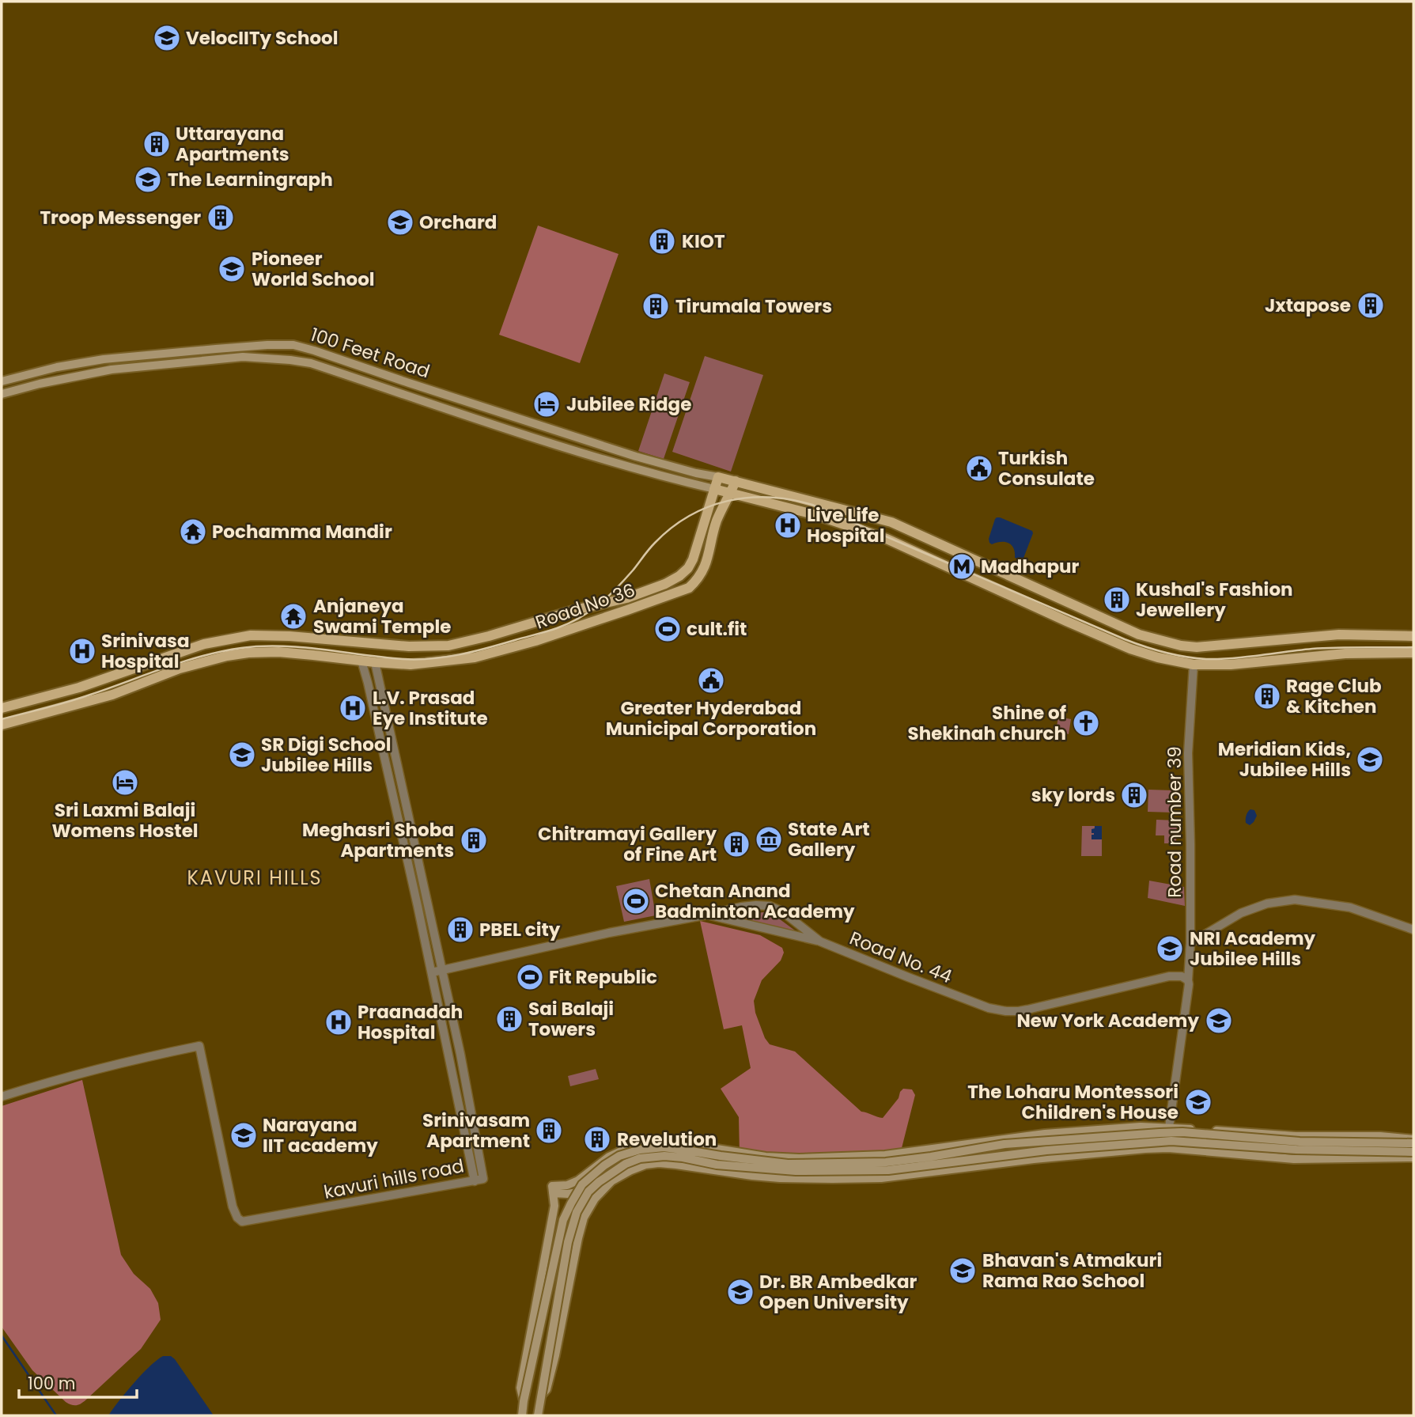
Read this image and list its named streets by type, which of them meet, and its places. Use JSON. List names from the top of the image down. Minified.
{"streets":{"main road":["100 Feet Road","Road No 36"],"street":["Road number 39","Road No. 44","kavuri hills road"]},"crossings":[["100 Feet Road","Road No 36"],["Road No 36","kavuri hills road"],["Road number 39","Road No. 44"],["Road No. 44","kavuri hills road"]],"districts":["KAVURI HILLS"],"places":{"school or university":["VelocIITy School","The Learningraph","Orchard","Pioneer World School","SR Digi School Jubilee Hills","Meridian Kids, Jubilee Hills","NRI Academy Jubilee Hills","New York Academy","The Loharu Montessori Children's House","Narayana IIT academy","Bhavan's Atmakuri Rama Rao School","Dr. BR Ambedkar Open University"],"building":["Uttarayana Apartments","Troop Messenger","KIOT","Jxtapose","Tirumala Towers","Kushal's Fashion Jewellery","Rage Club & Kitchen","sky lords","Meghasri Shoba Apartments","Chitramayi Gallery of Fine Art","PBEL city","Sai Balaji Towers","Srinivasam Apartment","Revelution"],"hotel":["Jubilee Ridge","Sri Laxmi Balaji Womens Hostel"],"public building":["Turkish Consulate","Greater Hyderabad Municipal Corporation"],"hospital":["Live Life Hospital","Srinivasa Hospital","L.V. Prasad Eye Institute","Praanadah Hospital"],"temple":["Pochamma Mandir","Anjaneya Swami Temple"],"metro station":["Madhapur"],"sports":["cult.fit","Chetan Anand Badminton Academy","Fit Republic"],"church":["Shine of Shekinah church"],"museum":["State Art Gallery"]},"scale_bar":"100 m"}
